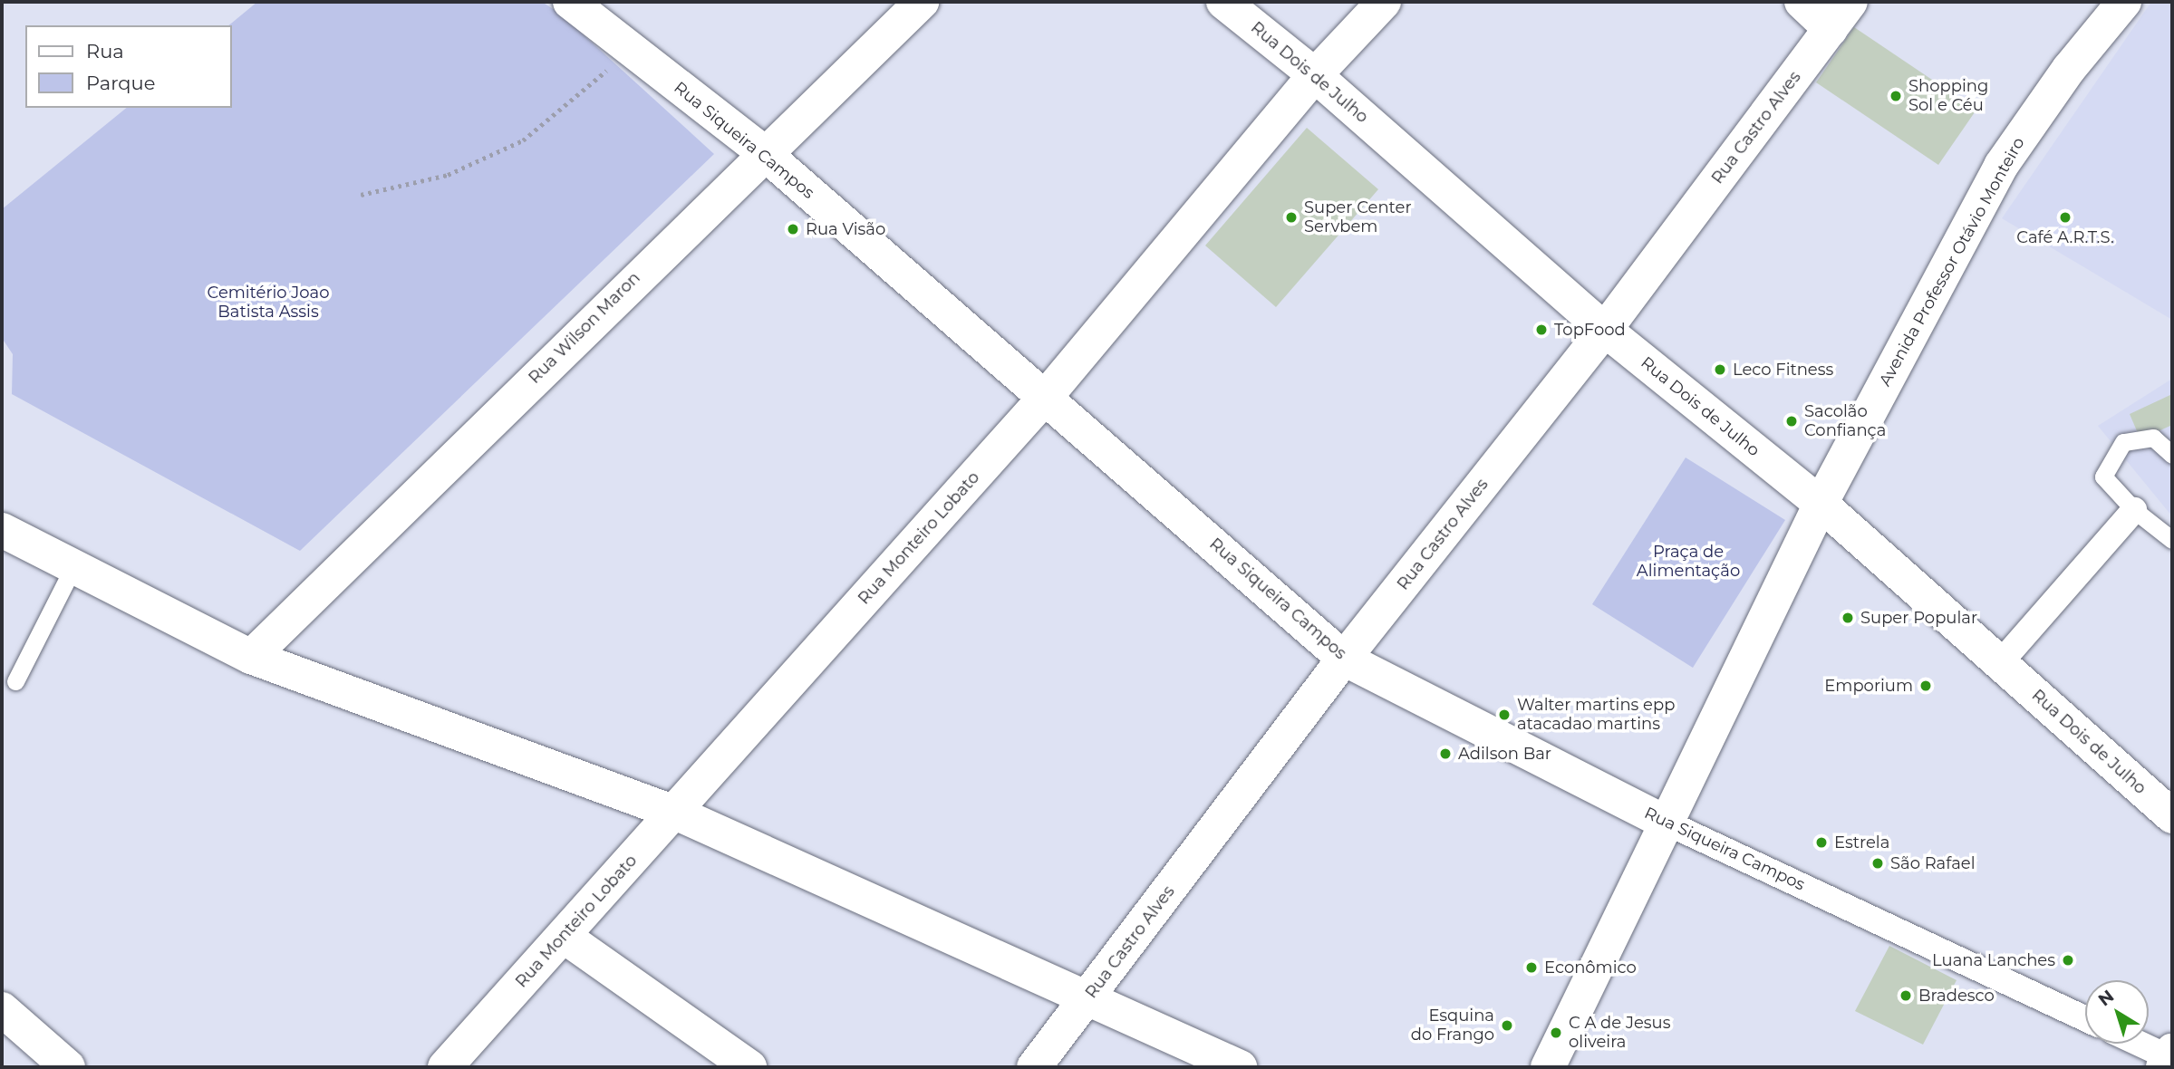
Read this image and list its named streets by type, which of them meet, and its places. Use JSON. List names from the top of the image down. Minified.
{"streets":{"street":["Rua Dois de Julho","Rua Castro Alves","Rua Siqueira Campos","Avenida Professor Otávio Monteiro","Rua Wilson Maron","Rua Monteiro Lobato"]},"crossings":[["Rua Dois de Julho","Rua Castro Alves"],["Rua Dois de Julho","Avenida Professor Otávio Monteiro"],["Rua Dois de Julho","Rua Monteiro Lobato"],["Rua Castro Alves","Rua Siqueira Campos"],["Rua Siqueira Campos","Avenida Professor Otávio Monteiro"],["Rua Siqueira Campos","Rua Wilson Maron"],["Rua Siqueira Campos","Rua Monteiro Lobato"]],"parks":["Cemitério Joao Batista Assis","Praça de Alimentação"],"places":["Shopping Sol e Céu","Super Center Servbem","Café A.R.T.S.","Rua Visão","TopFood","Leco Fitness","Sacolão Confiança","Super Popular","Emporium","Walter martins epp atacadao martins","Adilson Bar","Estrela","São Rafael","Luana Lanches","Econômico","Bradesco","Esquina do Frango","C A de Jesus oliveira"],"legend":["Rua","Parque"],"north":"top left"}
